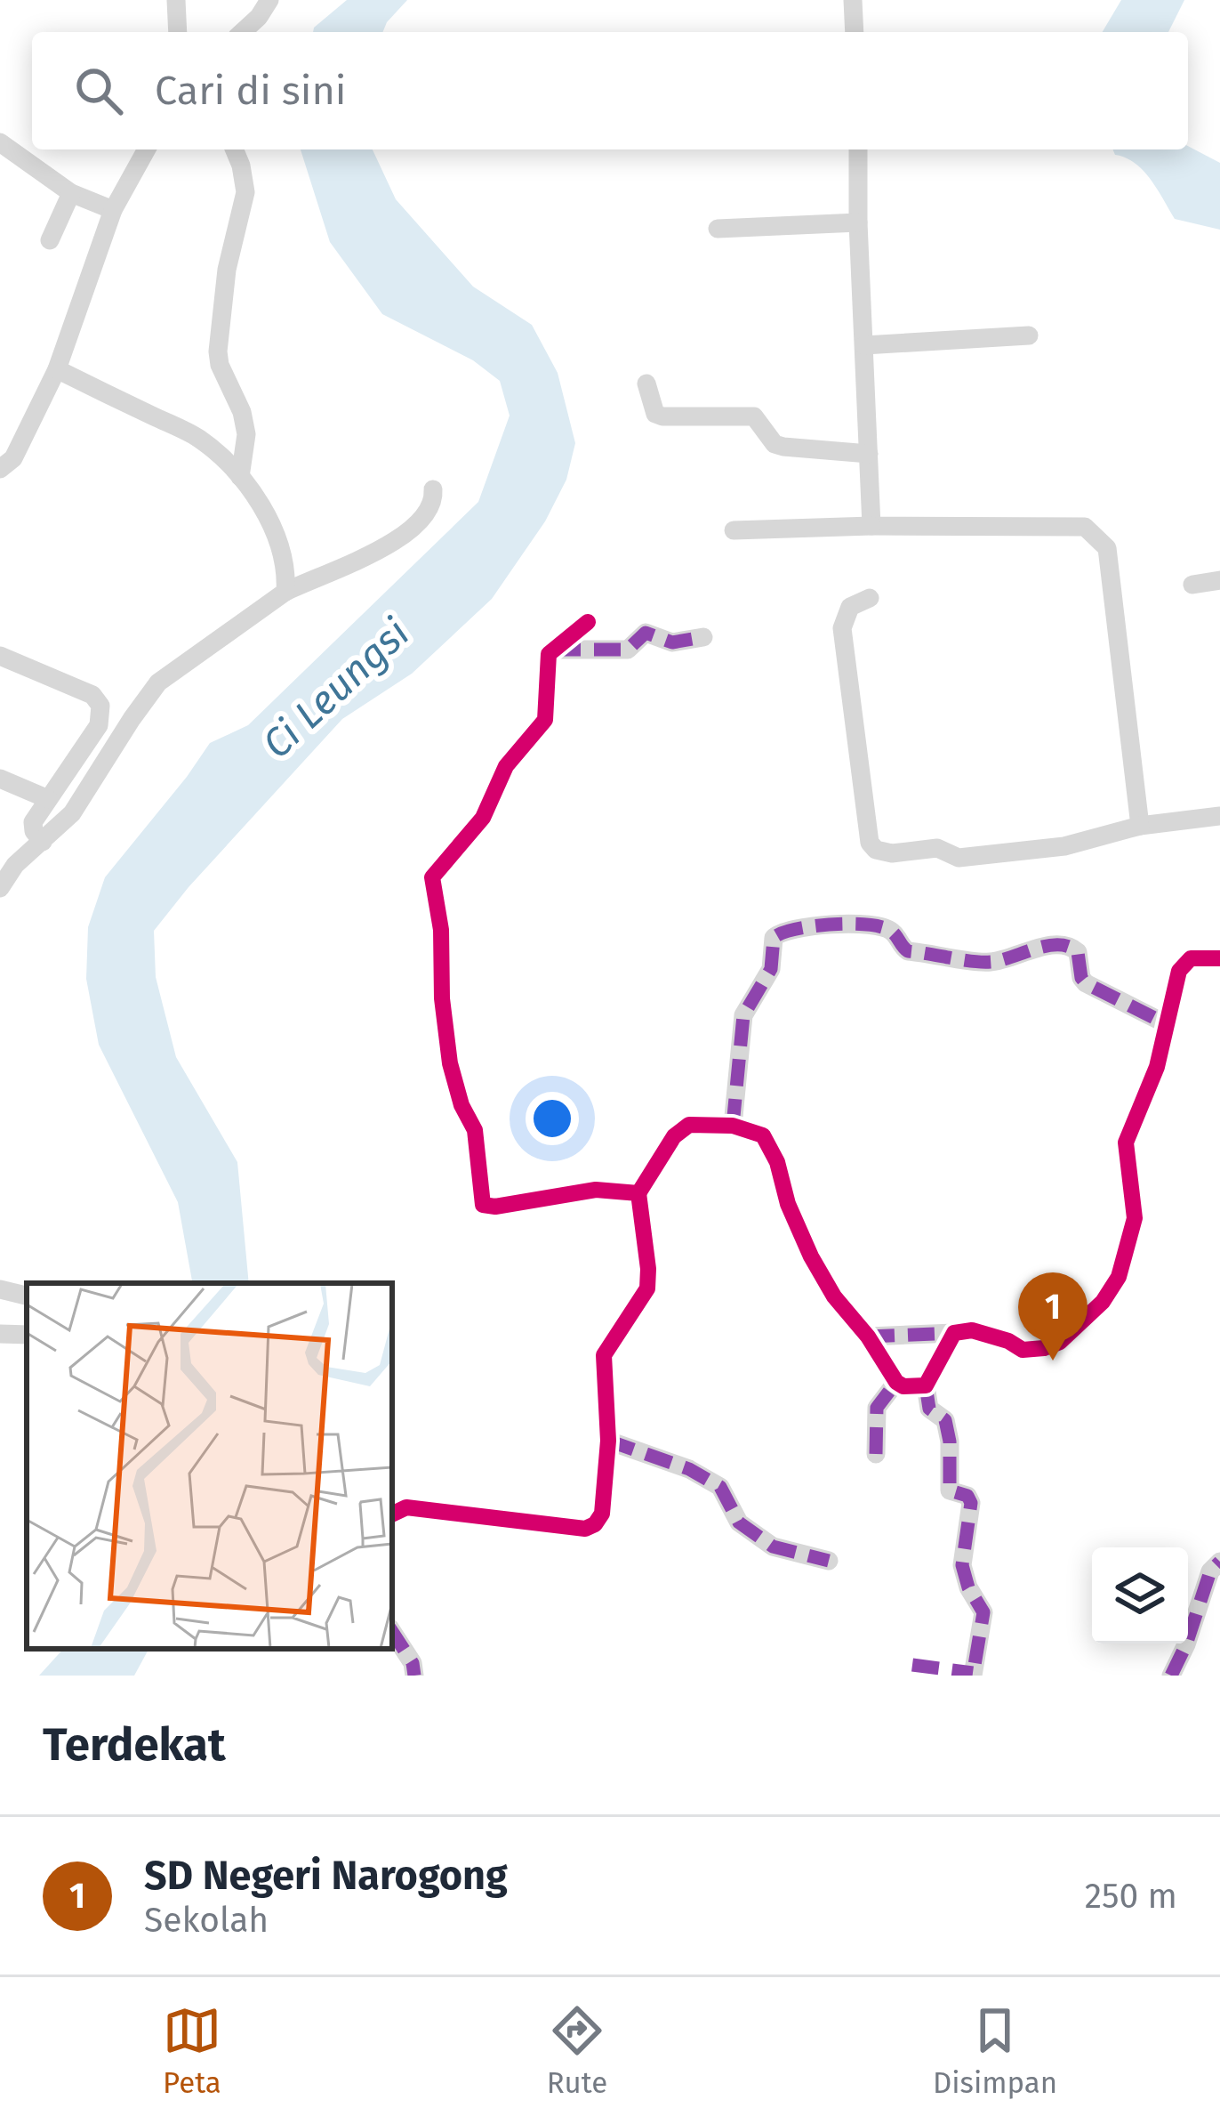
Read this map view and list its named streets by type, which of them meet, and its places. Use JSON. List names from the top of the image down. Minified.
{"water":["Ci Leungsi"],"page":{"search":"Cari di sini","pins":"1","heading":"Terdekat","list":[{"mark":"1","name":"SD Negeri Narogong","note":"Sekolah","value":"250 m"}],"nav":["Peta","Rute","Disimpan"]}}
